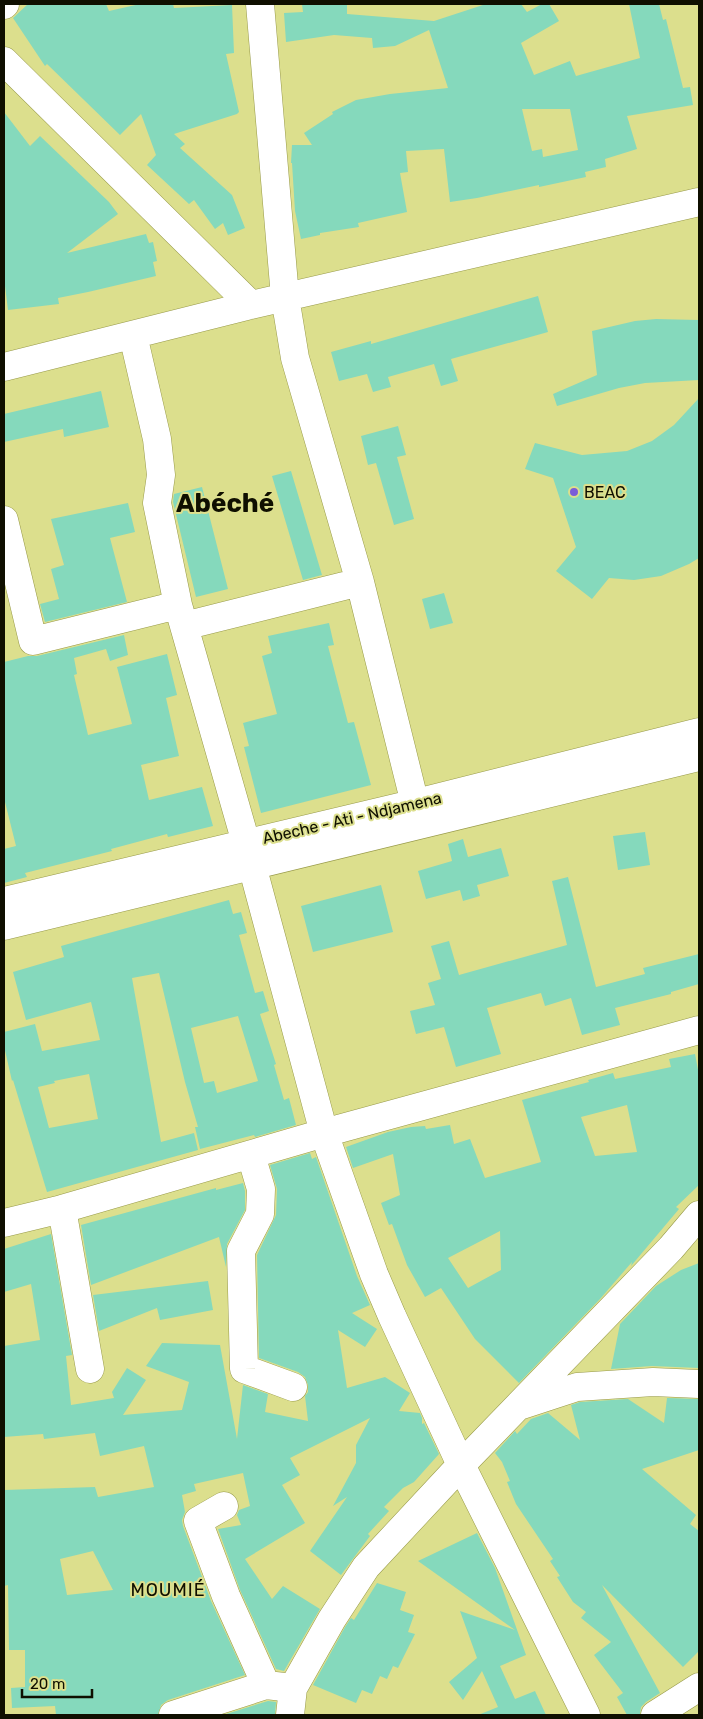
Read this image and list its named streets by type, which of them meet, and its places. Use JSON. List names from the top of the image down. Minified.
{"streets":{"main road":["Abeche - Ati - Ndjamena"]},"districts":["Abéché","MOUMIÉ"],"places":["BEAC"],"scale_bar":"20 m"}
